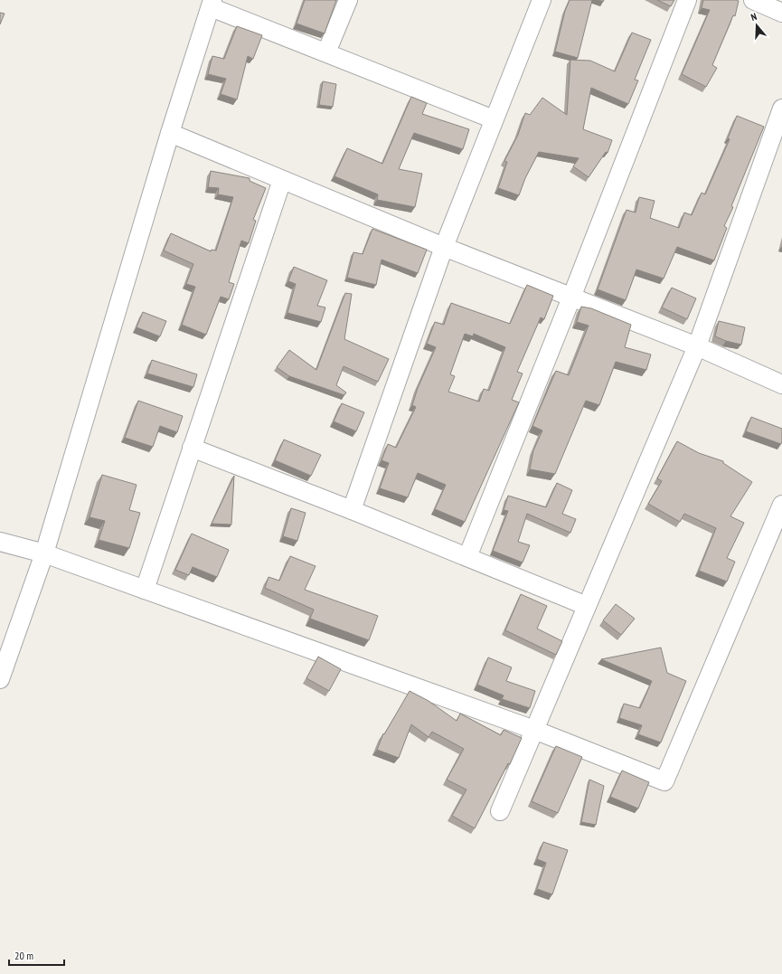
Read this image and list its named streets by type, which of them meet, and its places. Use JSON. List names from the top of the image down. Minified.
{"scale_bar":"20 m","north":"top"}
